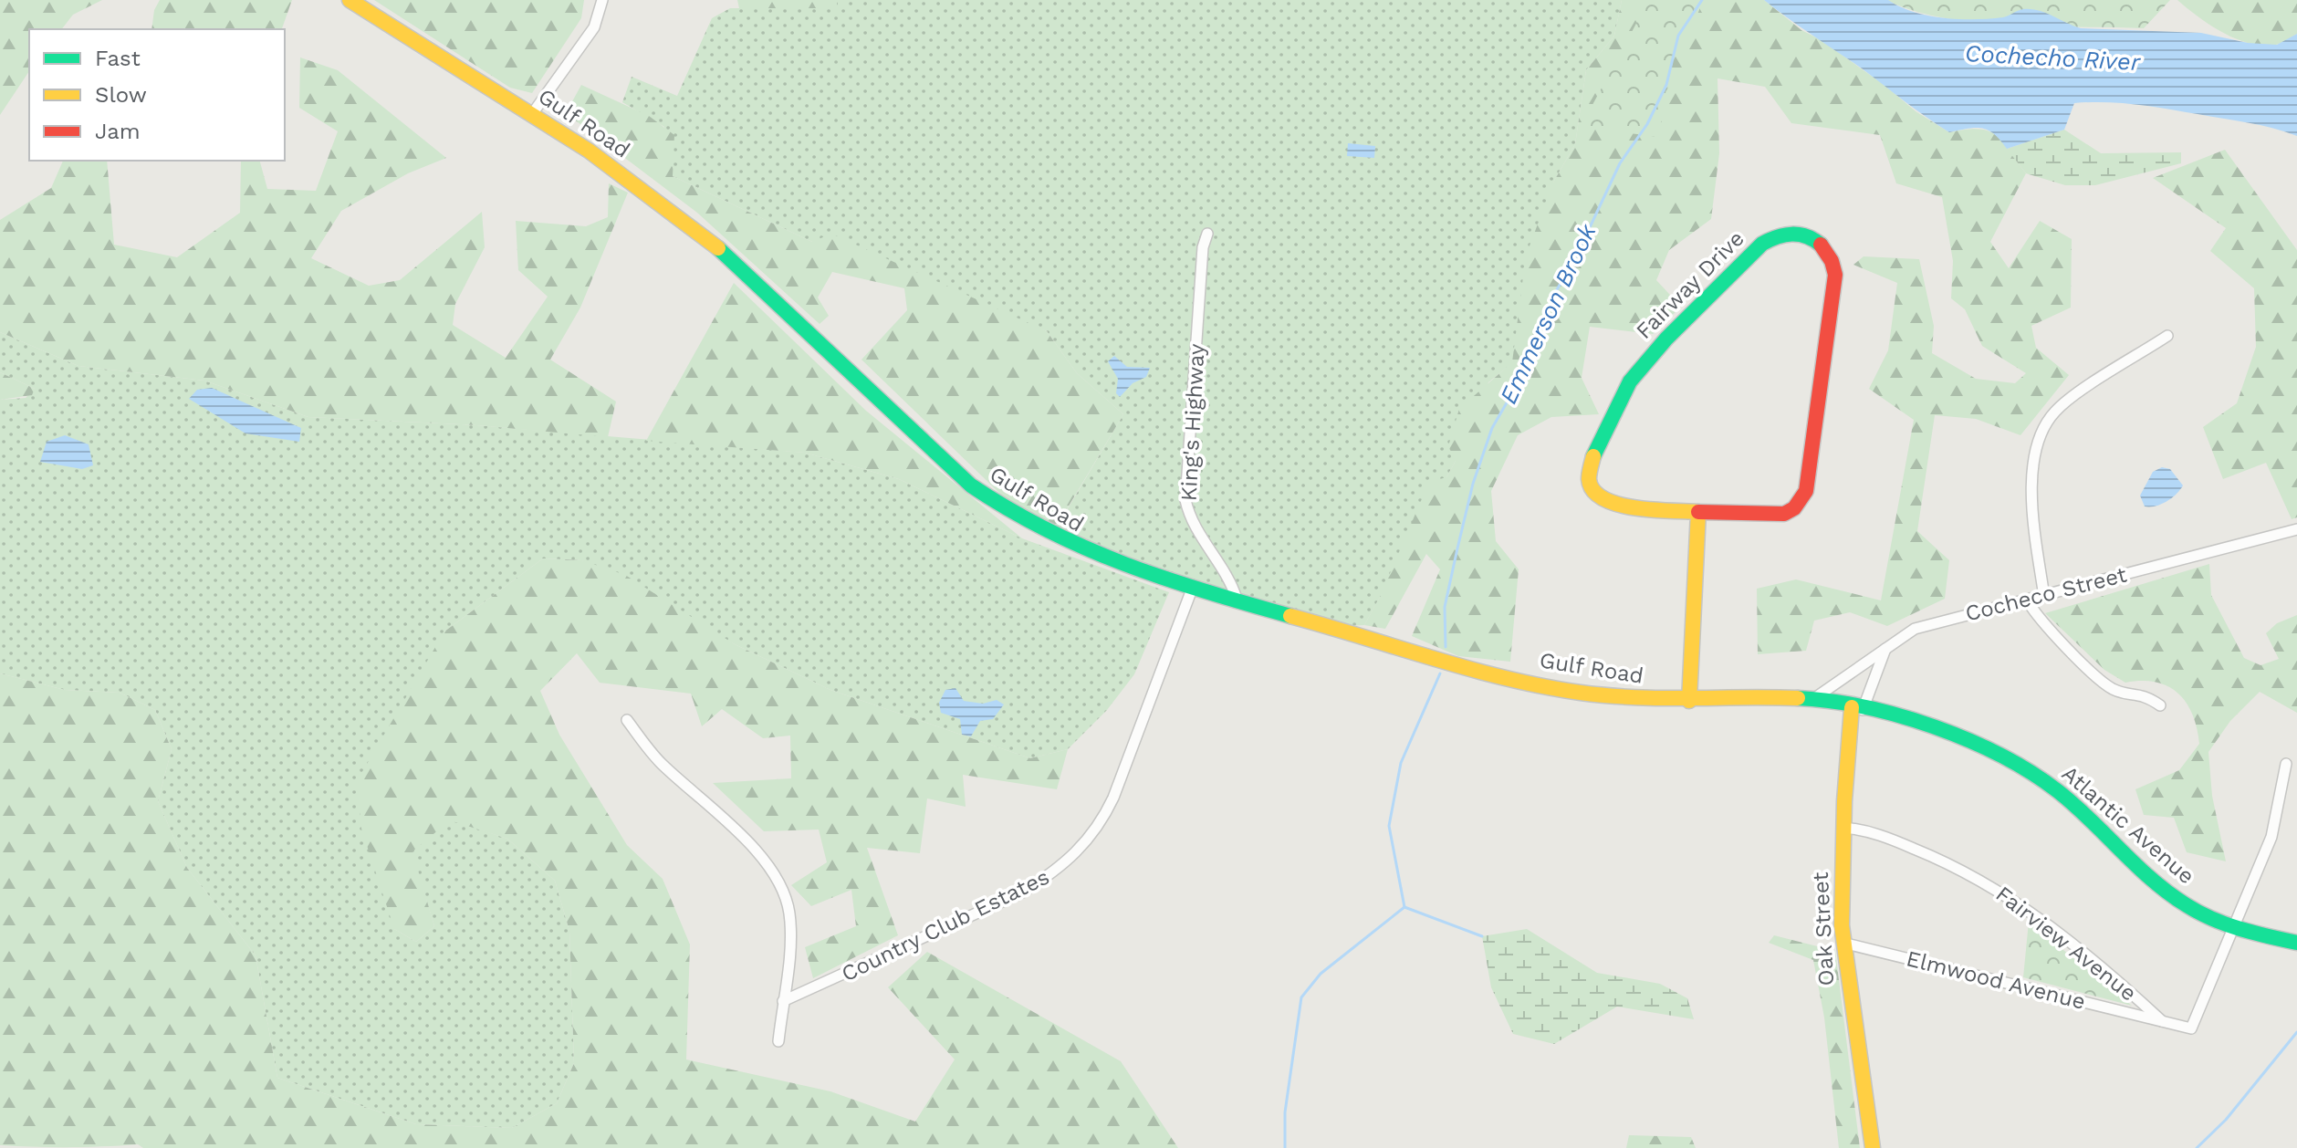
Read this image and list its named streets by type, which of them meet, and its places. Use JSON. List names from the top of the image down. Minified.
{"streets":{"street":["Gulf Road","Fairway Drive","King's Highway","Cocheco Street","Atlantic Avenue","Country Club Estates","Oak Street","Fairview Avenue","Elmwood Avenue"]},"crossings":[["Gulf Road","King's Highway"],["Gulf Road","Cocheco Street"],["Gulf Road","Atlantic Avenue"],["Gulf Road","Country Club Estates"],["Gulf Road","Oak Street"],["Atlantic Avenue","Oak Street"],["Atlantic Avenue","Elmwood Avenue"],["Oak Street","Fairview Avenue"],["Oak Street","Elmwood Avenue"],["Fairview Avenue","Elmwood Avenue"]],"water":["Cochecho River","Emmerson Brook"],"legend":["Fast","Slow","Jam"]}
